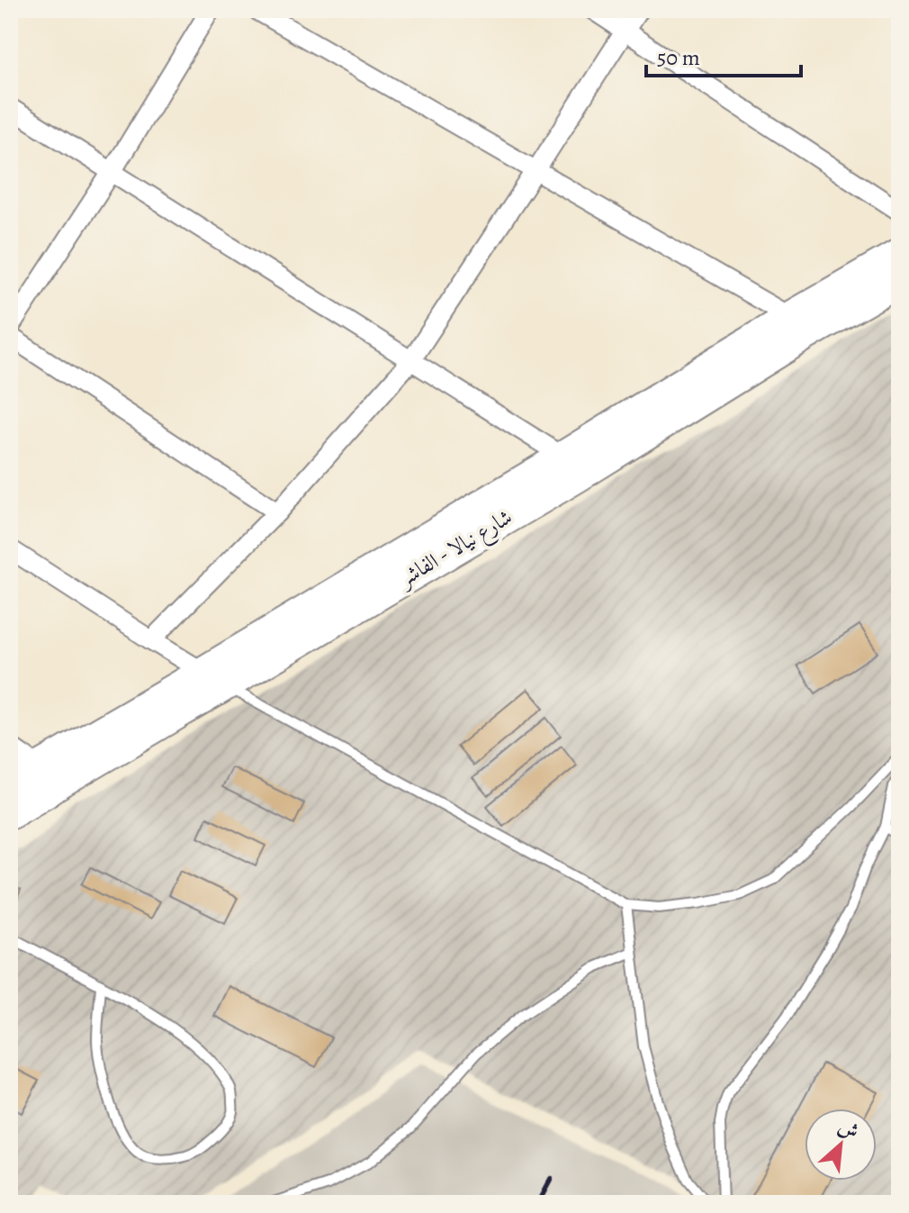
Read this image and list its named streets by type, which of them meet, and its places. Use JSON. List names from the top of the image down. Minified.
{"streets":{"highway":["شارع نيالا - الفاشر"]},"scale_bar":"50 m","north":"top right"}
